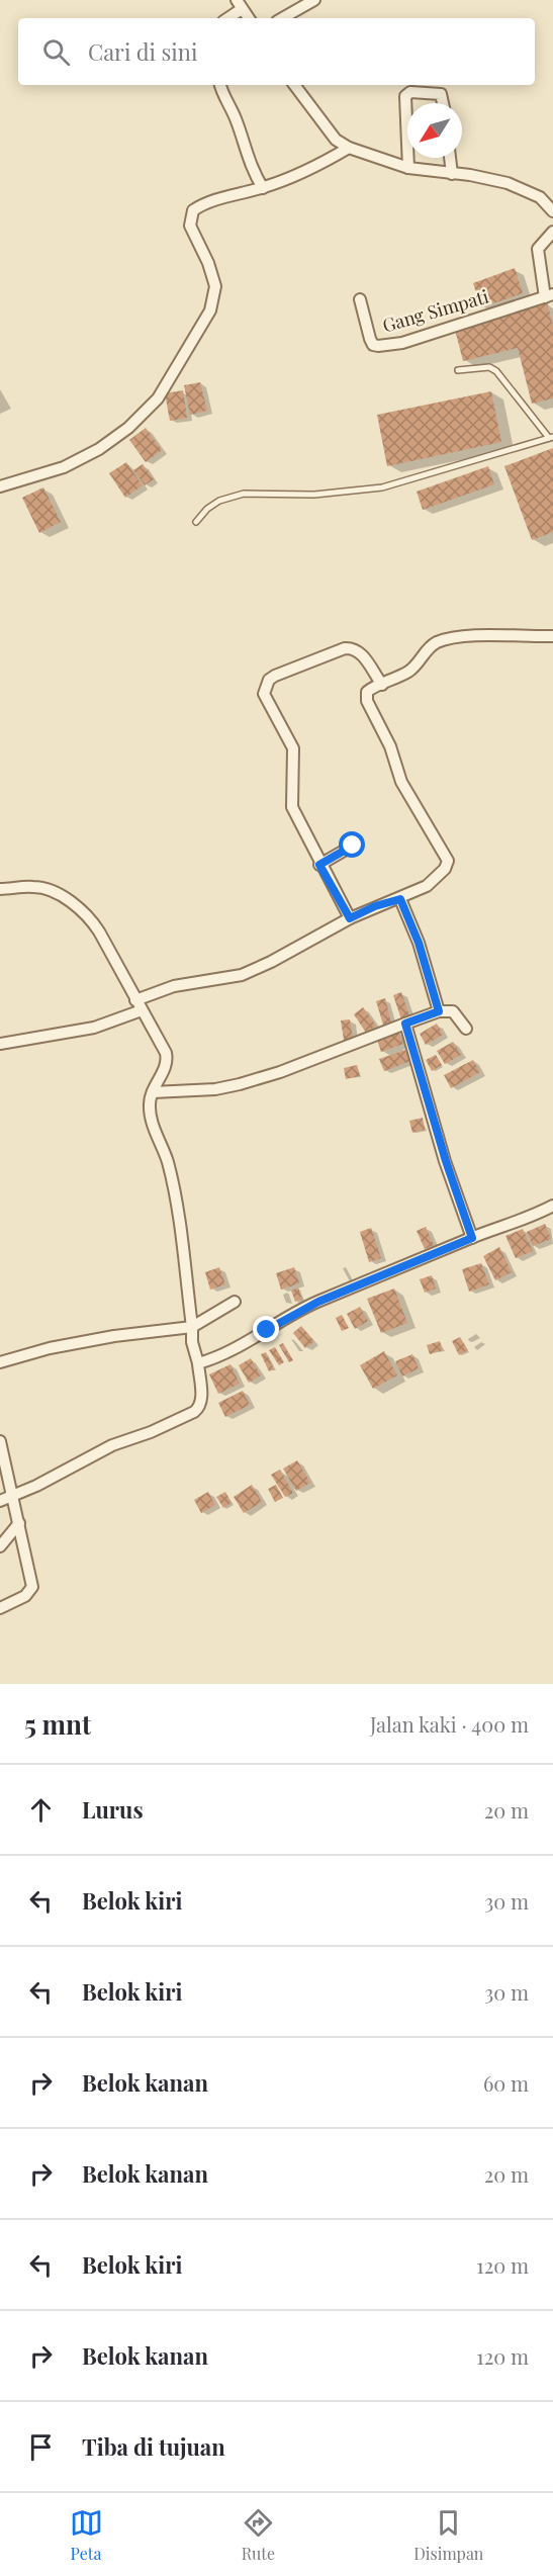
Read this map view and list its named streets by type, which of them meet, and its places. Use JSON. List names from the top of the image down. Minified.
{"streets":{"street":["Gang Simpati"]},"north":"bottom left","page":{"search":"Cari di sini","heading":["5 mnt","Jalan kaki · 400 m"],"list":[["Lurus","20 m"],["Belok kiri","30 m"],["Belok kiri","30 m"],["Belok kanan","60 m"],["Belok kanan","20 m"],["Belok kiri","120 m"],["Belok kanan","120 m"],"Tiba di tujuan"],"nav":["Peta","Rute","Disimpan"]}}
